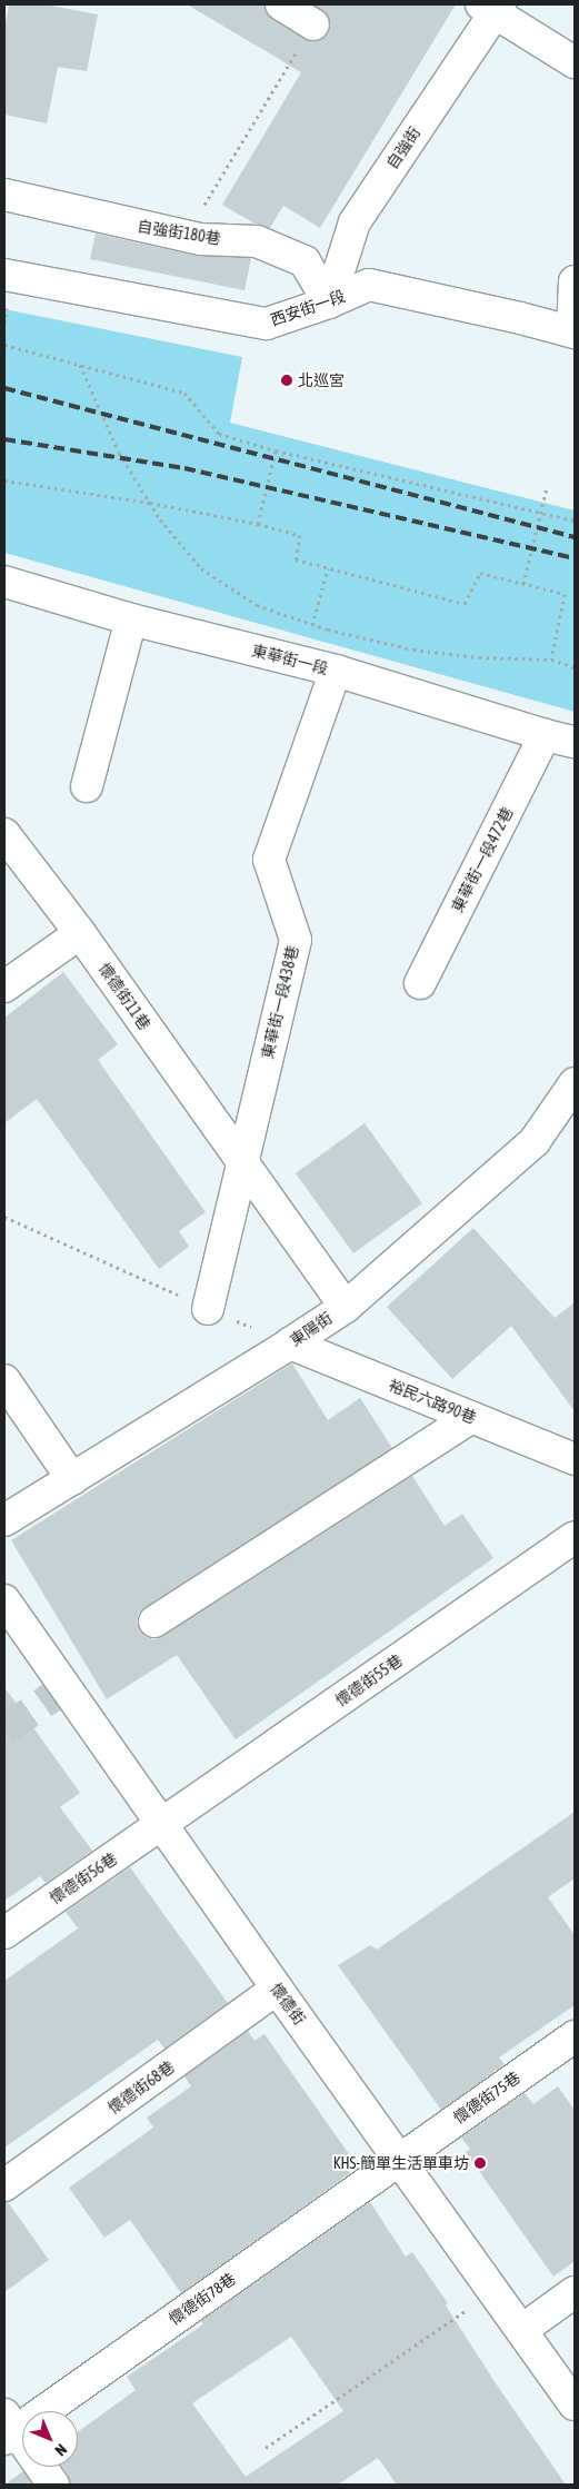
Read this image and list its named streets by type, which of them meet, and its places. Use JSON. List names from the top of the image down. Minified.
{"streets":{"street":["自強街","自強街180巷","西安街一段","東華街一段","東華街一段472巷","懷德街11巷","東華街一段438巷","東陽街","裕民六路90巷","懷德街55巷","懷德街56巷","懷德街","懷德街68巷","懷德街75巷","懷德街78巷"]},"crossings":[["自強街","自強街180巷"],["自強街","西安街一段"],["自強街180巷","西安街一段"],["東華街一段","東華街一段472巷"],["東華街一段","東華街一段438巷"],["懷德街11巷","東華街一段438巷"],["懷德街11巷","東陽街"],["東陽街","裕民六路90巷"],["懷德街55巷","懷德街56巷"],["懷德街55巷","懷德街"],["懷德街56巷","懷德街"],["懷德街","懷德街68巷"],["懷德街","懷德街75巷"],["懷德街","懷德街78巷"],["懷德街75巷","懷德街78巷"]],"places":["北巡宮","KHS-簡單生活單車坊"],"north":"bottom right"}
